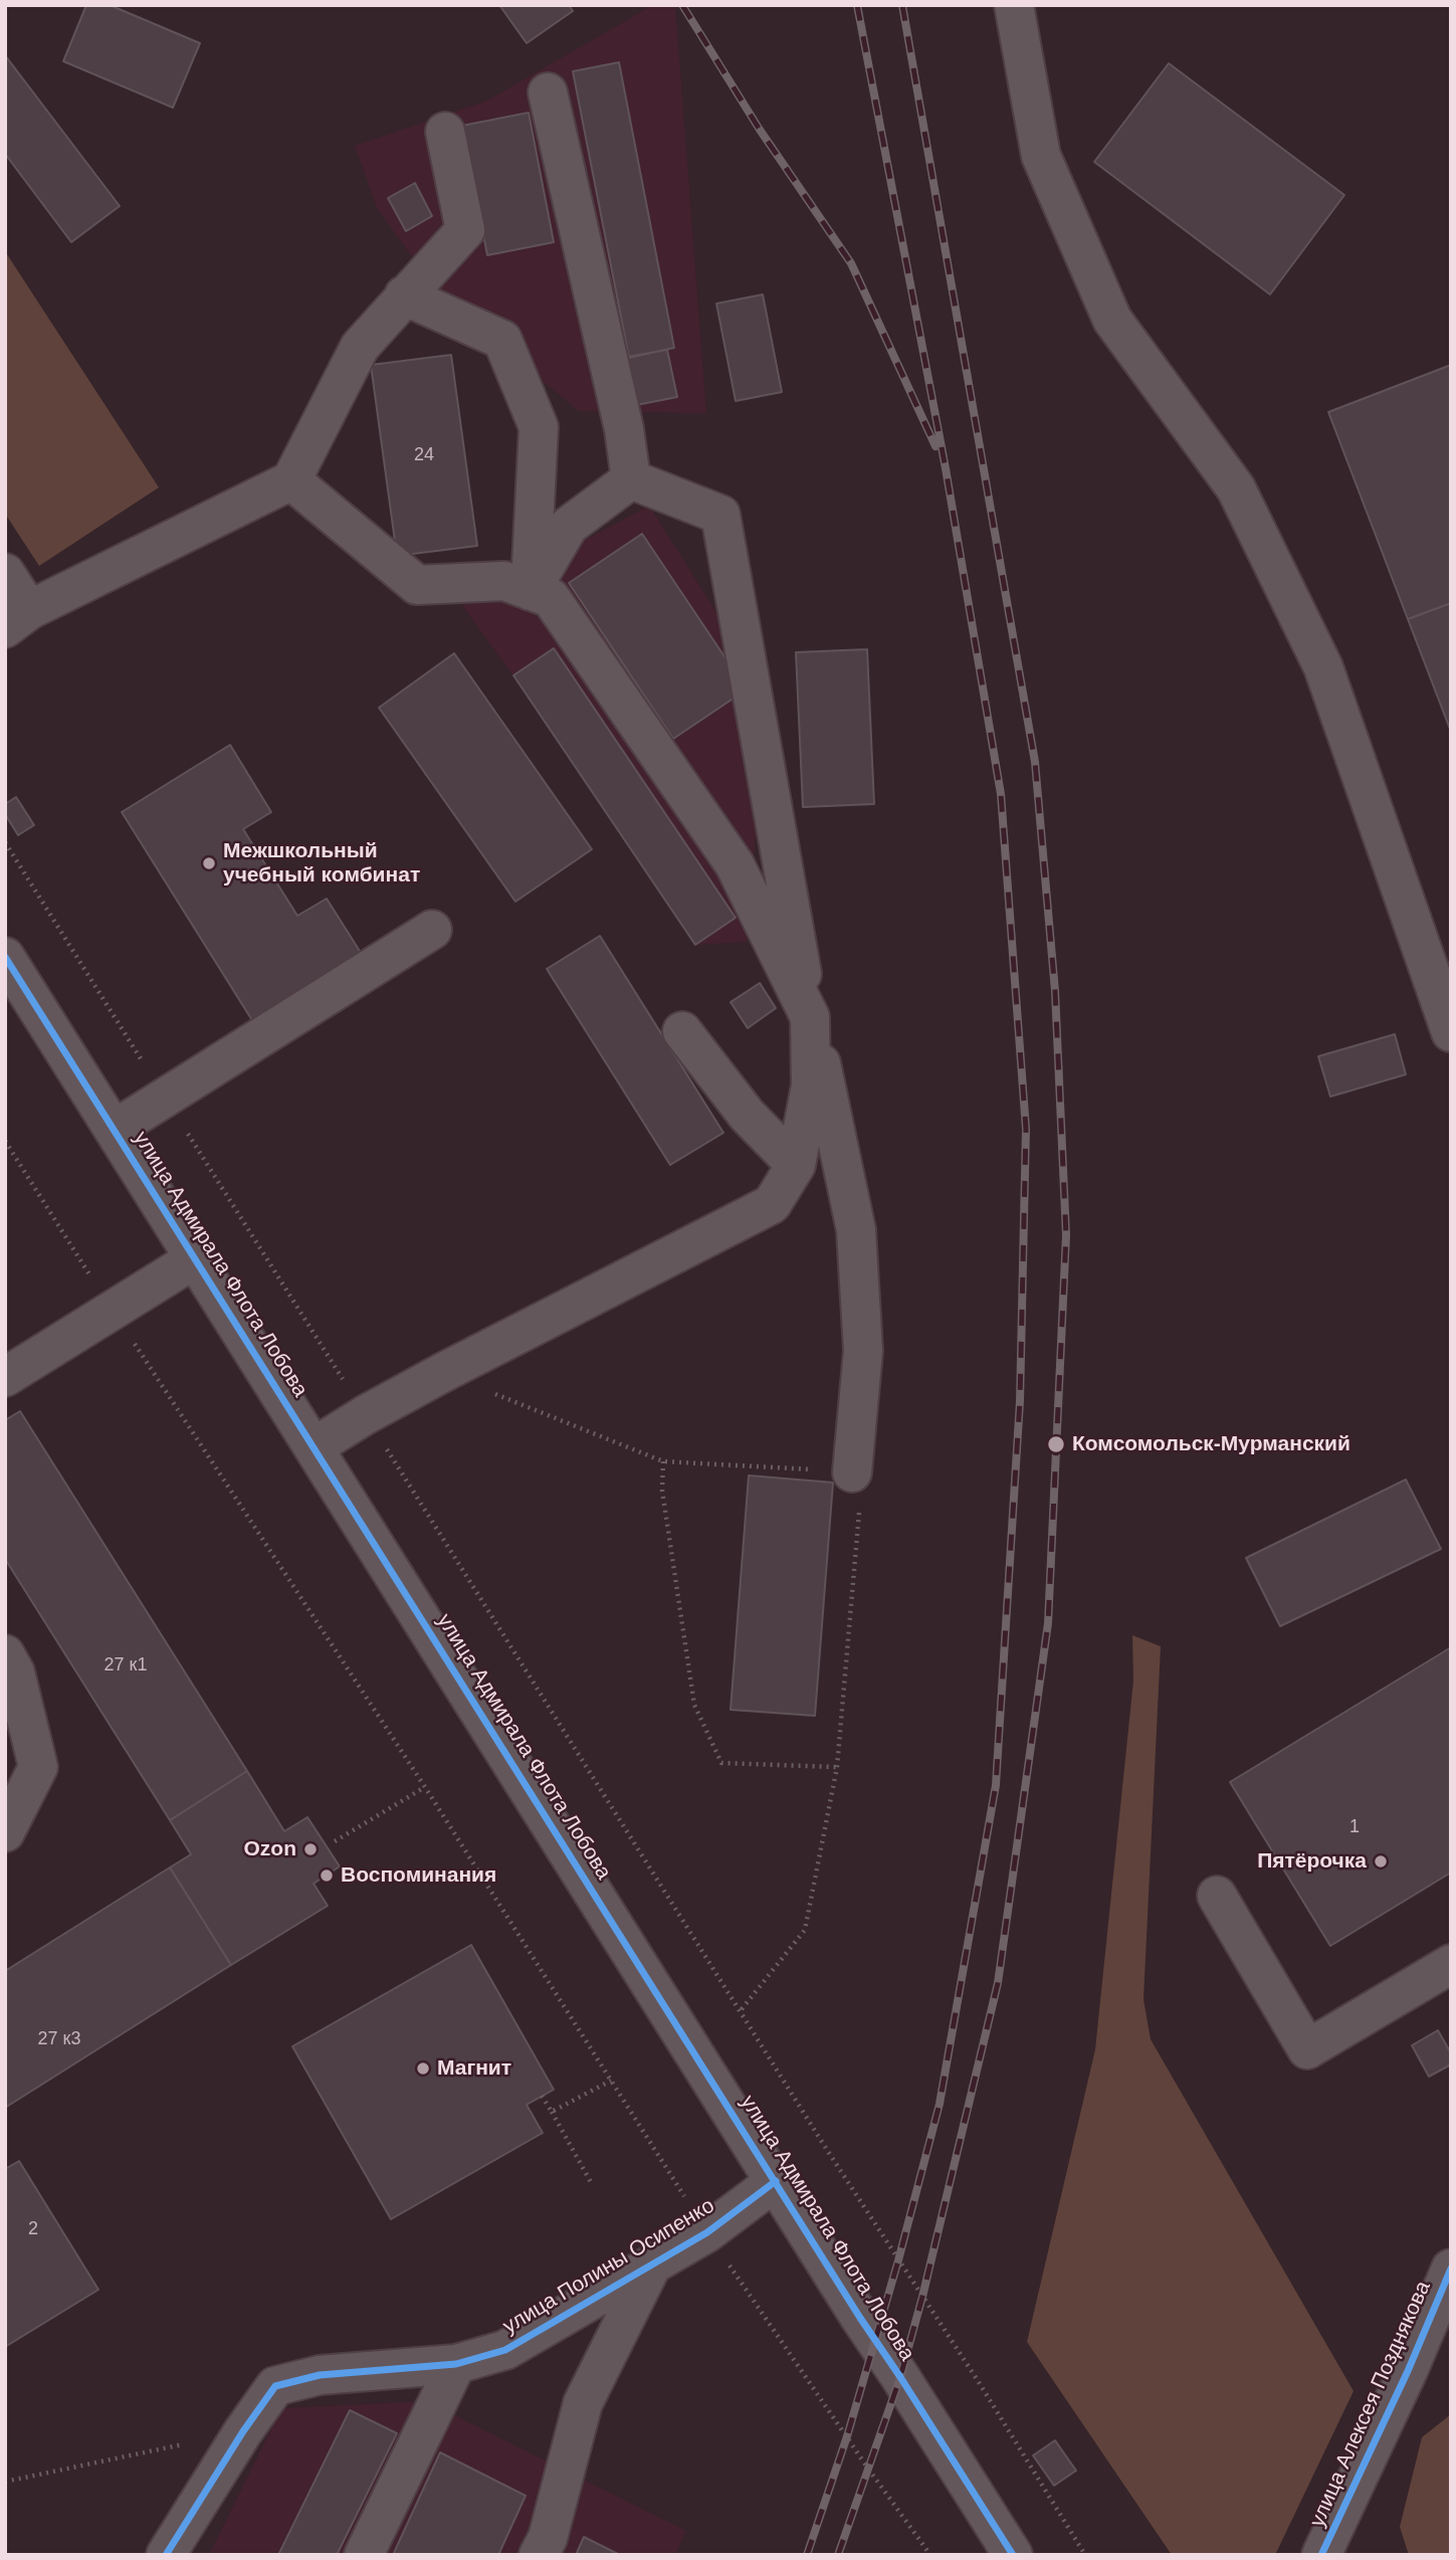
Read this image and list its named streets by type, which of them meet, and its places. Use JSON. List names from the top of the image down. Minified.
{"streets":{"street":["улица Адмирала Флота Лобова","улица Полины Осипенко","улица Алексея Позднякова"]},"crossings":[["улица Адмирала Флота Лобова","улица Полины Осипенко"]],"places":["Межшкольный учебный комбинат","Комсомольск-Мурманский","Ozon","Пятёрочка","Воспоминания","Магнит"],"house_numbers":["24","27 к1","1","27 к3","2"]}
